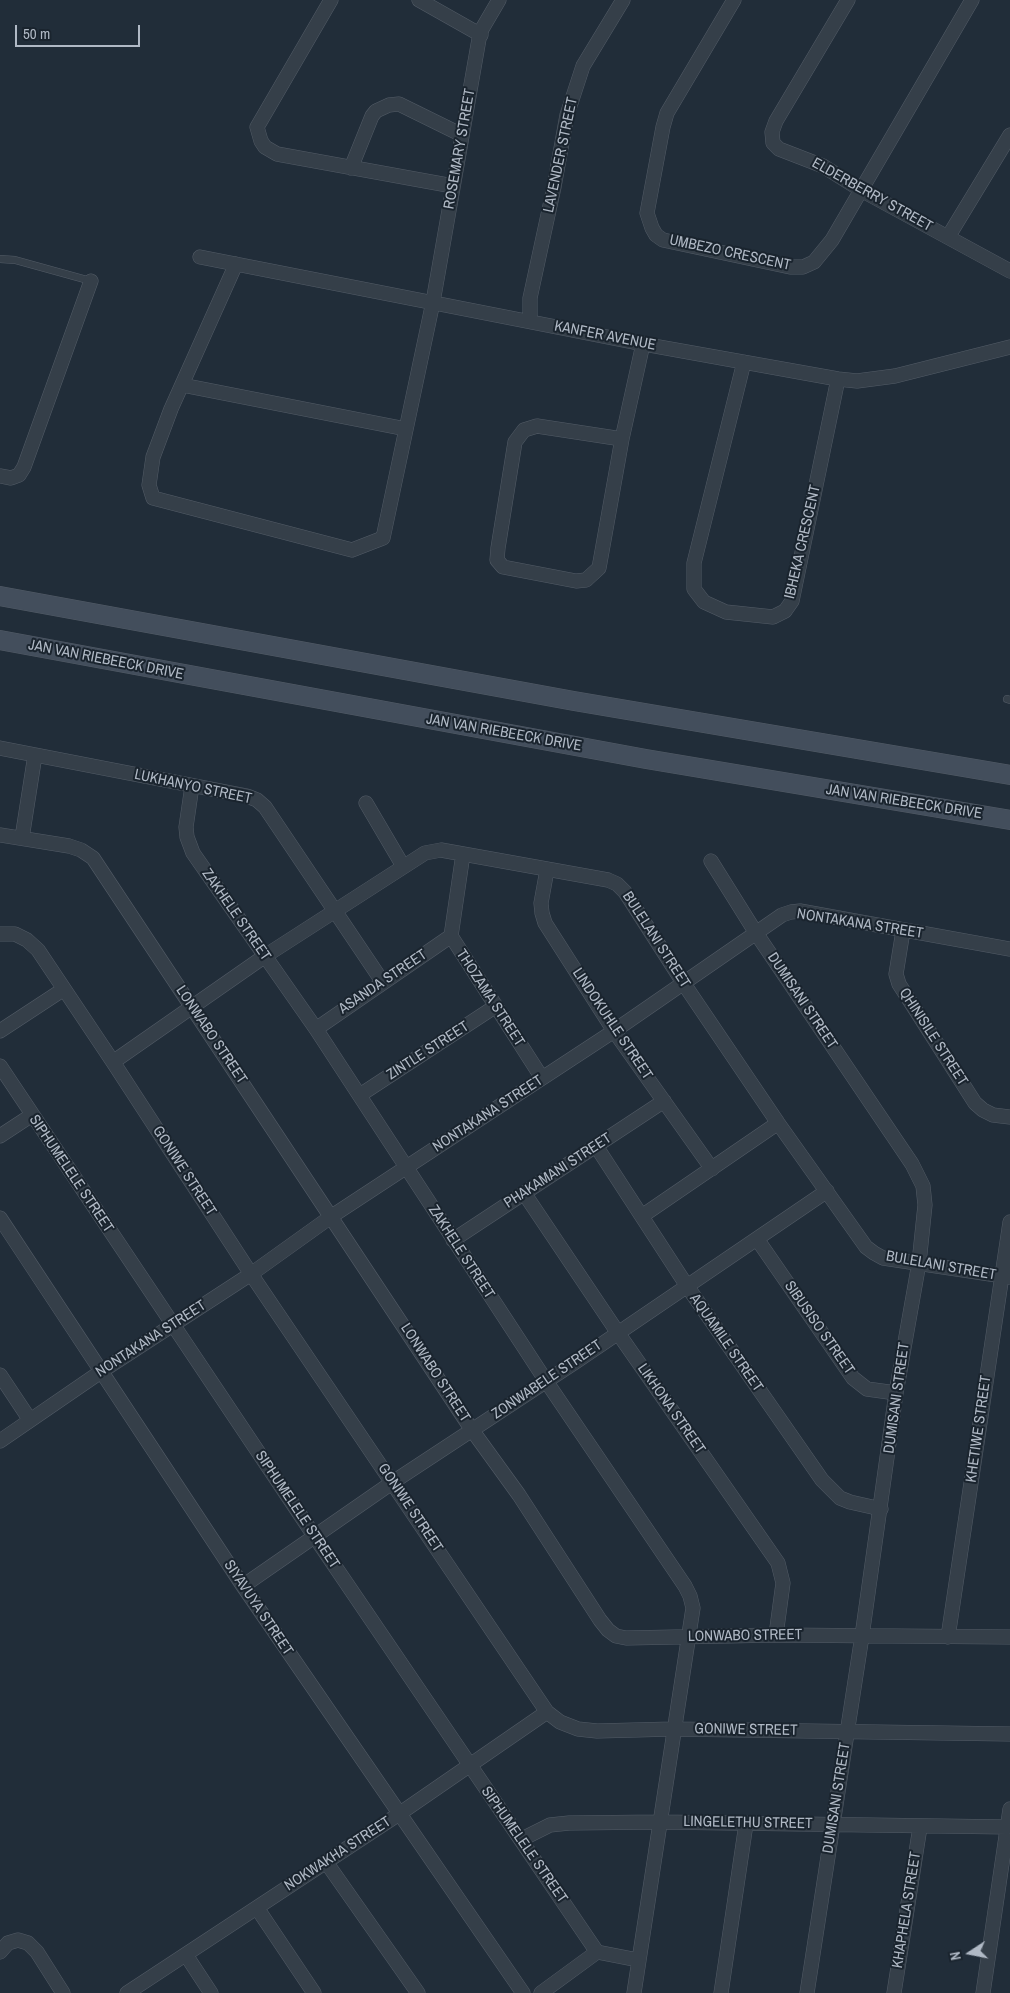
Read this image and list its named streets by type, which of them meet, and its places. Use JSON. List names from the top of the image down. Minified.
{"streets":{"main road":["JAN VAN RIEBEECK DRIVE"],"street":["ROSEMARY STREET","LAVENDER STREET","ELDERBERRY STREET","UMBEZO CRESCENT","KANFER AVENUE","IBHEKA CRESCENT","LUKHANYO STREET","ZAKHELE STREET","NONTAKANA STREET","BULELANI STREET","ASANDA STREET","THOZAMA STREET","DUMISANI STREET","LINDOKUHLE STREET","LONWABO STREET","QHINISILE STREET","ZINTLE STREET","GONIWE STREET","PHAKAMANI STREET","SIPHUMELELE STREET","SIBUSISO STREET","AQUAMILE STREET","ZONWABELE STREET","LIKHONA STREET","KHETIWE STREET","SIYAVUYA STREET","LINGELETHU STREET","NOKWAKHA STREET","KHAPHELA STREET"]},"crossings":[["ROSEMARY STREET","KANFER AVENUE"],["LAVENDER STREET","KANFER AVENUE"],["ELDERBERRY STREET","UMBEZO CRESCENT"],["KANFER AVENUE","IBHEKA CRESCENT"],["LUKHANYO STREET","ZAKHELE STREET"],["LUKHANYO STREET","BULELANI STREET"],["LUKHANYO STREET","ASANDA STREET"],["ZAKHELE STREET","NONTAKANA STREET"],["ZAKHELE STREET","BULELANI STREET"],["ZAKHELE STREET","ASANDA STREET"],["ZAKHELE STREET","LONWABO STREET"],["ZAKHELE STREET","ZINTLE STREET"],["ZAKHELE STREET","GONIWE STREET"],["ZAKHELE STREET","PHAKAMANI STREET"],["ZAKHELE STREET","ZONWABELE STREET"],["NONTAKANA STREET","BULELANI STREET"],["NONTAKANA STREET","THOZAMA STREET"],["NONTAKANA STREET","DUMISANI STREET"],["NONTAKANA STREET","LINDOKUHLE STREET"],["NONTAKANA STREET","LONWABO STREET"],["NONTAKANA STREET","QHINISILE STREET"],["NONTAKANA STREET","GONIWE STREET"],["NONTAKANA STREET","SIPHUMELELE STREET"],["NONTAKANA STREET","SIYAVUYA STREET"],["BULELANI STREET","THOZAMA STREET"],["BULELANI STREET","DUMISANI STREET"],["BULELANI STREET","LINDOKUHLE STREET"],["BULELANI STREET","LONWABO STREET"],["BULELANI STREET","GONIWE STREET"],["BULELANI STREET","ZONWABELE STREET"],["BULELANI STREET","KHETIWE STREET"],["ASANDA STREET","THOZAMA STREET"],["THOZAMA STREET","ZINTLE STREET"],["DUMISANI STREET","LONWABO STREET"],["DUMISANI STREET","GONIWE STREET"],["DUMISANI STREET","SIBUSISO STREET"],["DUMISANI STREET","AQUAMILE STREET"],["DUMISANI STREET","LINGELETHU STREET"],["LINDOKUHLE STREET","PHAKAMANI STREET"],["LONWABO STREET","ZONWABELE STREET"],["LONWABO STREET","LIKHONA STREET"],["LONWABO STREET","KHETIWE STREET"],["GONIWE STREET","ZONWABELE STREET"],["GONIWE STREET","NOKWAKHA STREET"],["PHAKAMANI STREET","AQUAMILE STREET"],["PHAKAMANI STREET","LIKHONA STREET"],["SIPHUMELELE STREET","ZONWABELE STREET"],["SIPHUMELELE STREET","LINGELETHU STREET"],["SIPHUMELELE STREET","NOKWAKHA STREET"],["SIBUSISO STREET","ZONWABELE STREET"],["AQUAMILE STREET","ZONWABELE STREET"],["ZONWABELE STREET","LIKHONA STREET"],["ZONWABELE STREET","SIYAVUYA STREET"],["SIYAVUYA STREET","NOKWAKHA STREET"],["LINGELETHU STREET","KHAPHELA STREET"]],"scale_bar":"50 m","north":"left"}
